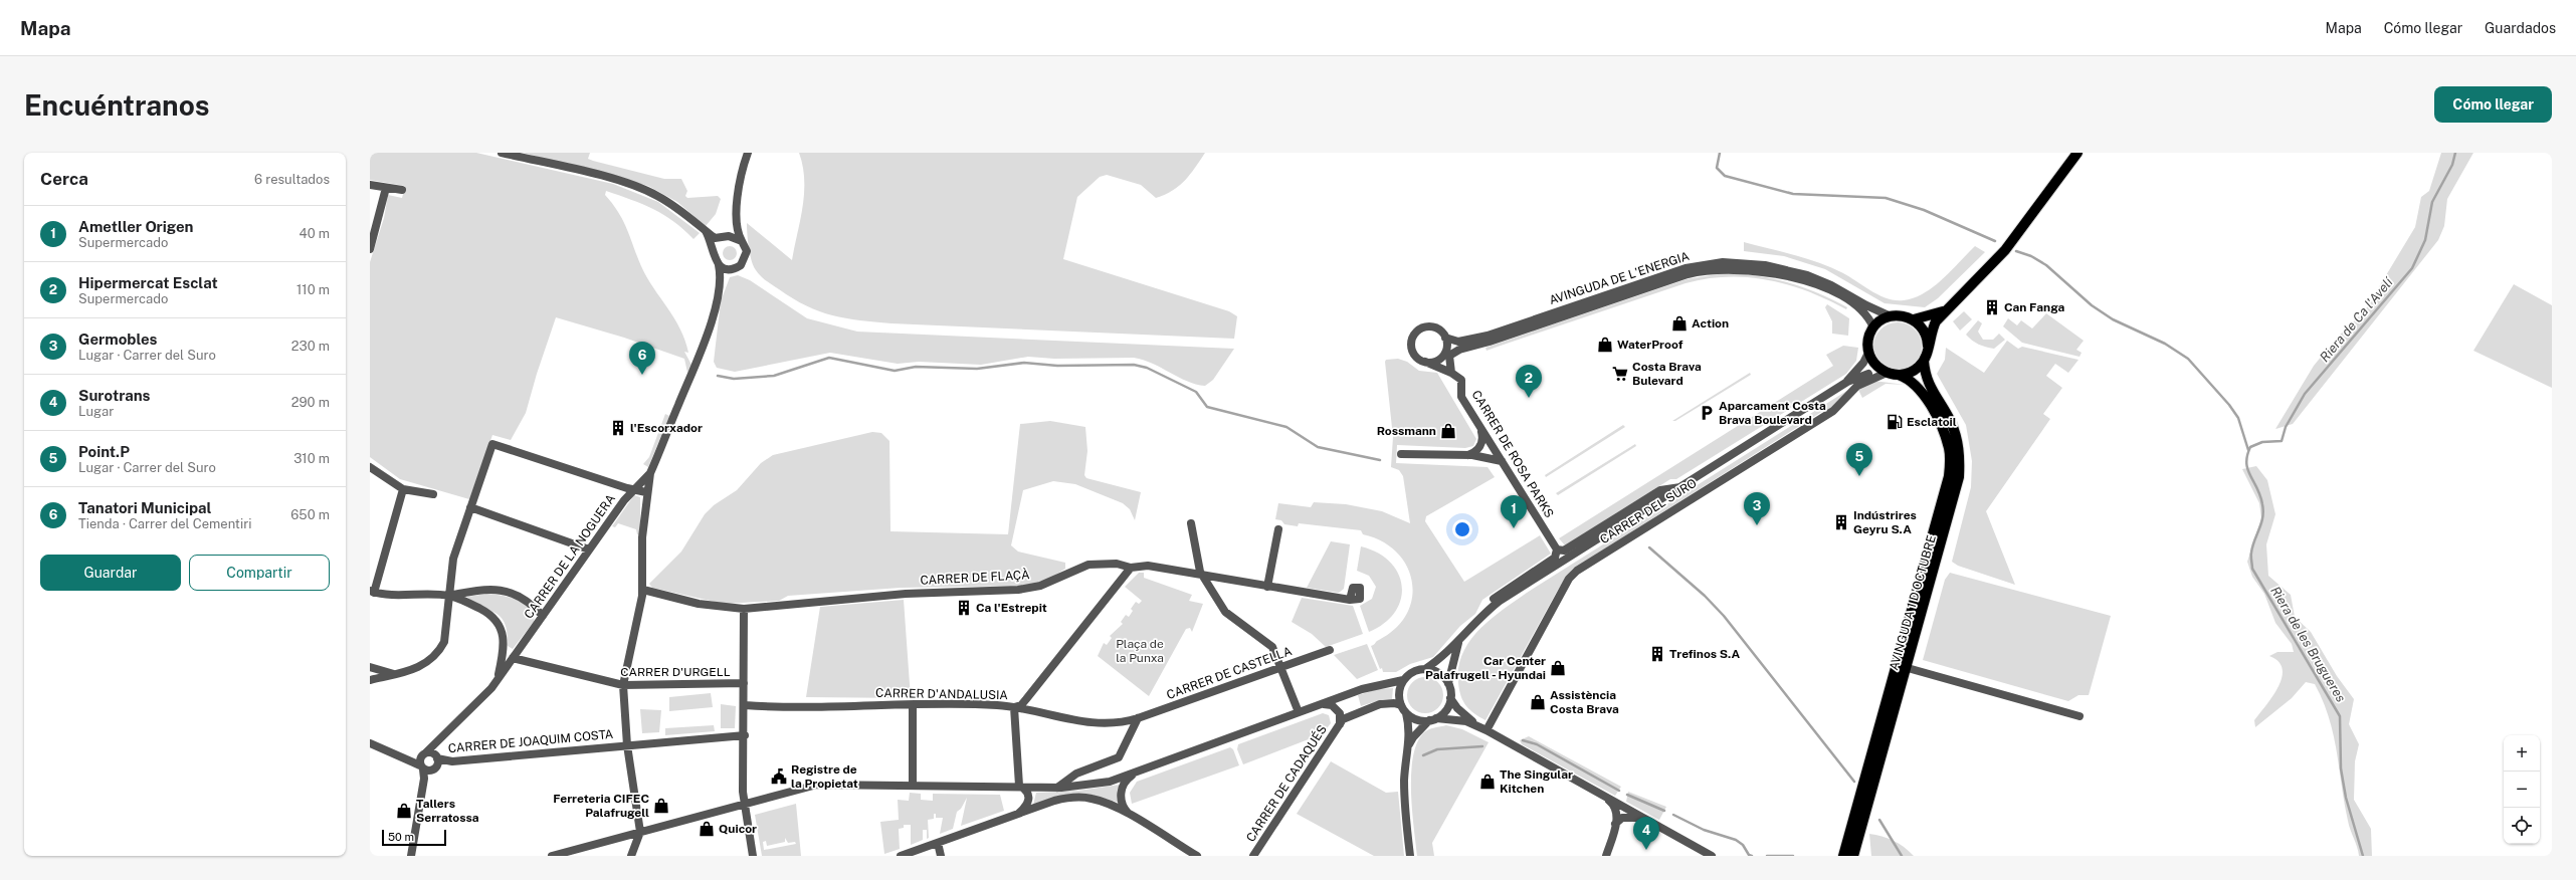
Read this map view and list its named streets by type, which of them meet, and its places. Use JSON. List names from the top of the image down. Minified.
{"streets":{"main road":["AVINGUDA 1 D'OCTUBRE"],"street":["AVINGUDA DE L'ENERGIA","CARRER DE ROSA PARKS","CARRER DEL SURO","CARRER DE LA NOGUERA","CARRER DE FLAÇÀ","CARRER D'URGELL","CARRER DE CASTELLA","CARRER D'ANDALUSIA","CARRER DE JOAQUIM COSTA","CARRER DE CADAQUÉS"]},"crossings":[["AVINGUDA DE L'ENERGIA","CARRER DEL SURO"],["AVINGUDA DE L'ENERGIA","AVINGUDA 1 D'OCTUBRE"],["CARRER DEL SURO","AVINGUDA 1 D'OCTUBRE"],["CARRER DE LA NOGUERA","CARRER D'URGELL"],["CARRER DE LA NOGUERA","CARRER DE JOAQUIM COSTA"],["CARRER DE CASTELLA","CARRER D'ANDALUSIA"]],"water":["Riera de Ca l'Avelí","Riera de les Brugueres"],"parks":["Plaça de la Punxa"],"places":{"building":["Can Fanga","l'Escorxador","Indústrires Geyru S.A","Ca l'Estrepit","Trefinos S.A"],"shop":["Action","WaterProof","Rossmann","Car Center Palafrugell - Hyundai","Assistència Costa Brava","The Singular Kitchen","Ferreteria CIFEC Palafrugell","Tallers Serratossa","Quicor"],"supermarket":["Costa Brava Bulevard"],"parking":["Aparcament Costa Brava Boulevard"],"fuel station":["Esclatoil"],"public building":["Registre de la Propietat"]},"scale_bar":"50 m","page":{"header":"Mapa","nav":["Mapa","Cómo llegar","Guardados"],"buttons":["Cómo llegar",["Guardar","Compartir"]],"title":"Encuéntranos","heading":["Cerca","6 resultados"],"list":[{"mark":"1","name":"Ametller Origen","note":"Supermercado","value":"40 m"},{"mark":"2","name":"Hipermercat Esclat","note":"Supermercado","value":"110 m"},{"mark":"3","name":"Germobles","note":"Lugar · Carrer del Suro","value":"230 m"},{"mark":"4","name":"Surotrans","note":"Lugar","value":"290 m"},{"mark":"5","name":"Point.P","note":"Lugar · Carrer del Suro","value":"310 m"},{"mark":"6","name":"Tanatori Municipal","note":"Tienda · Carrer del Cementiri","value":"650 m"}],"pins":["6","2","5","3","1","4"],"map_buttons":["+","−"],"scale":"50 m"}}
